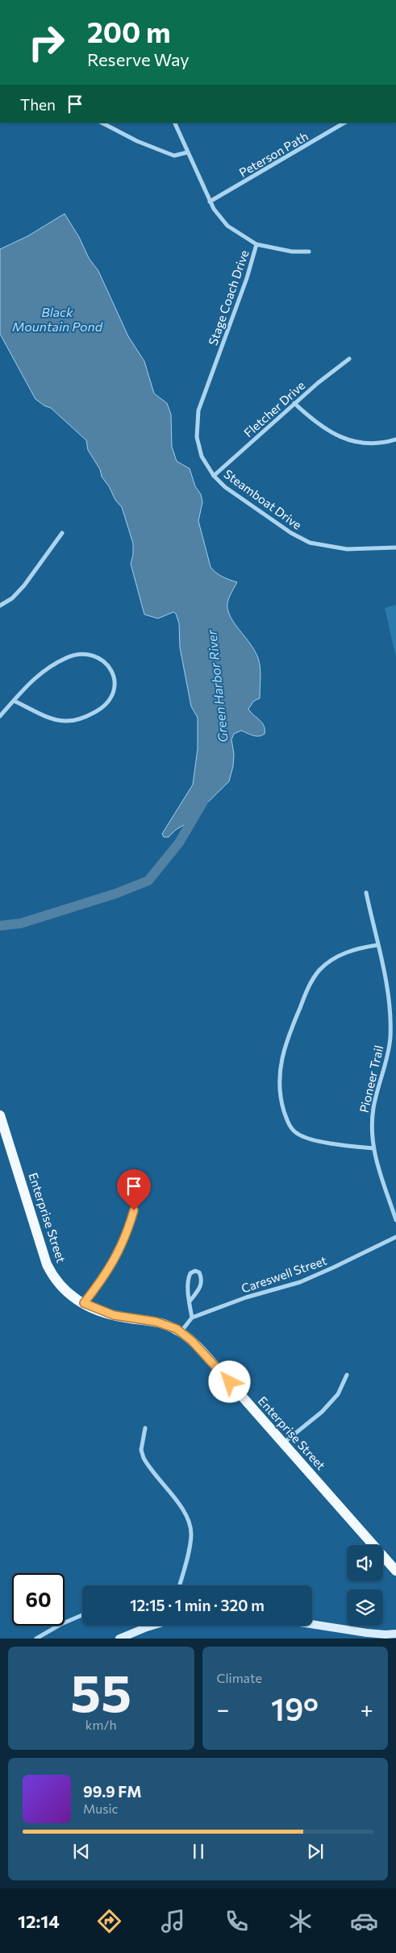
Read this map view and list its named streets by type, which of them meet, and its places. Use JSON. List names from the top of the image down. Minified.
{"streets":{"main road":["Enterprise Street"],"street":["Peterson Path","Stage Coach Drive","Fletcher Drive","Steamboat Drive","Pioneer Trail","Careswell Street"]},"crossings":[["Peterson Path","Stage Coach Drive"],["Stage Coach Drive","Fletcher Drive"],["Stage Coach Drive","Steamboat Drive"],["Fletcher Drive","Steamboat Drive"]],"water":["Black Mountain Pond","Green Harbor River"],"page":{"turn":["200 m","Reserve Way"],"then":"Then","limit":"60","trip":"12:15 · 1 min · 320 m","tile":[["55","km/h"],"Climate"],"heat":["−","19°","+"],"song":["99.9 FM","Music"],"tabs":"12:14"}}
